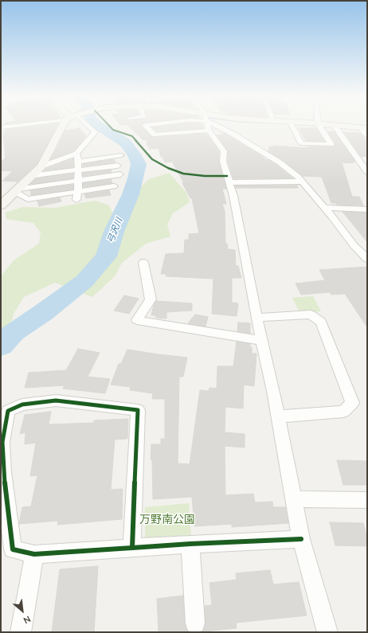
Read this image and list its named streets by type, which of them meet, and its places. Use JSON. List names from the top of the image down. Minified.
{"water":["弓沢川"],"parks":["万野南公園"],"north":"bottom right"}
